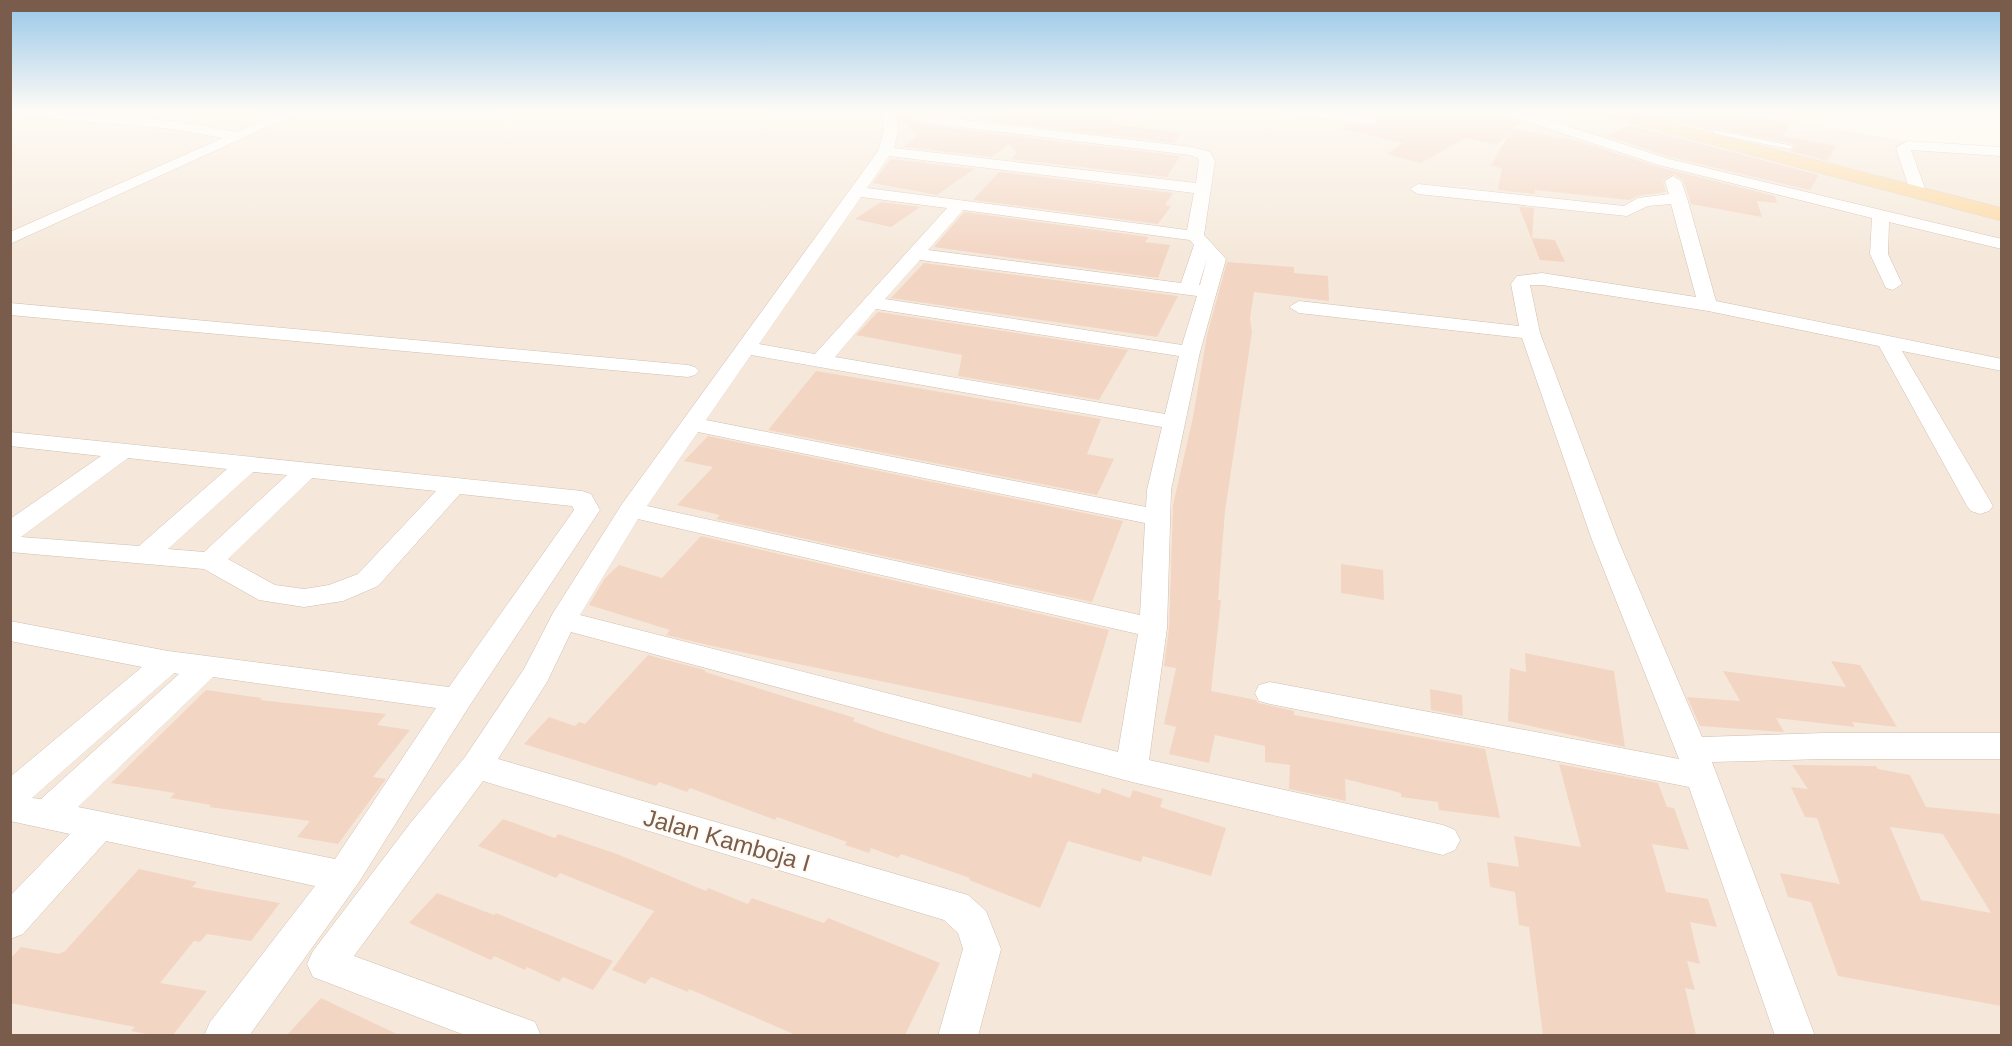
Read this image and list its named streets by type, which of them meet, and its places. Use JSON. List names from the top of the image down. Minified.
{"streets":{"street":["Jalan Kamboja I"]}}
